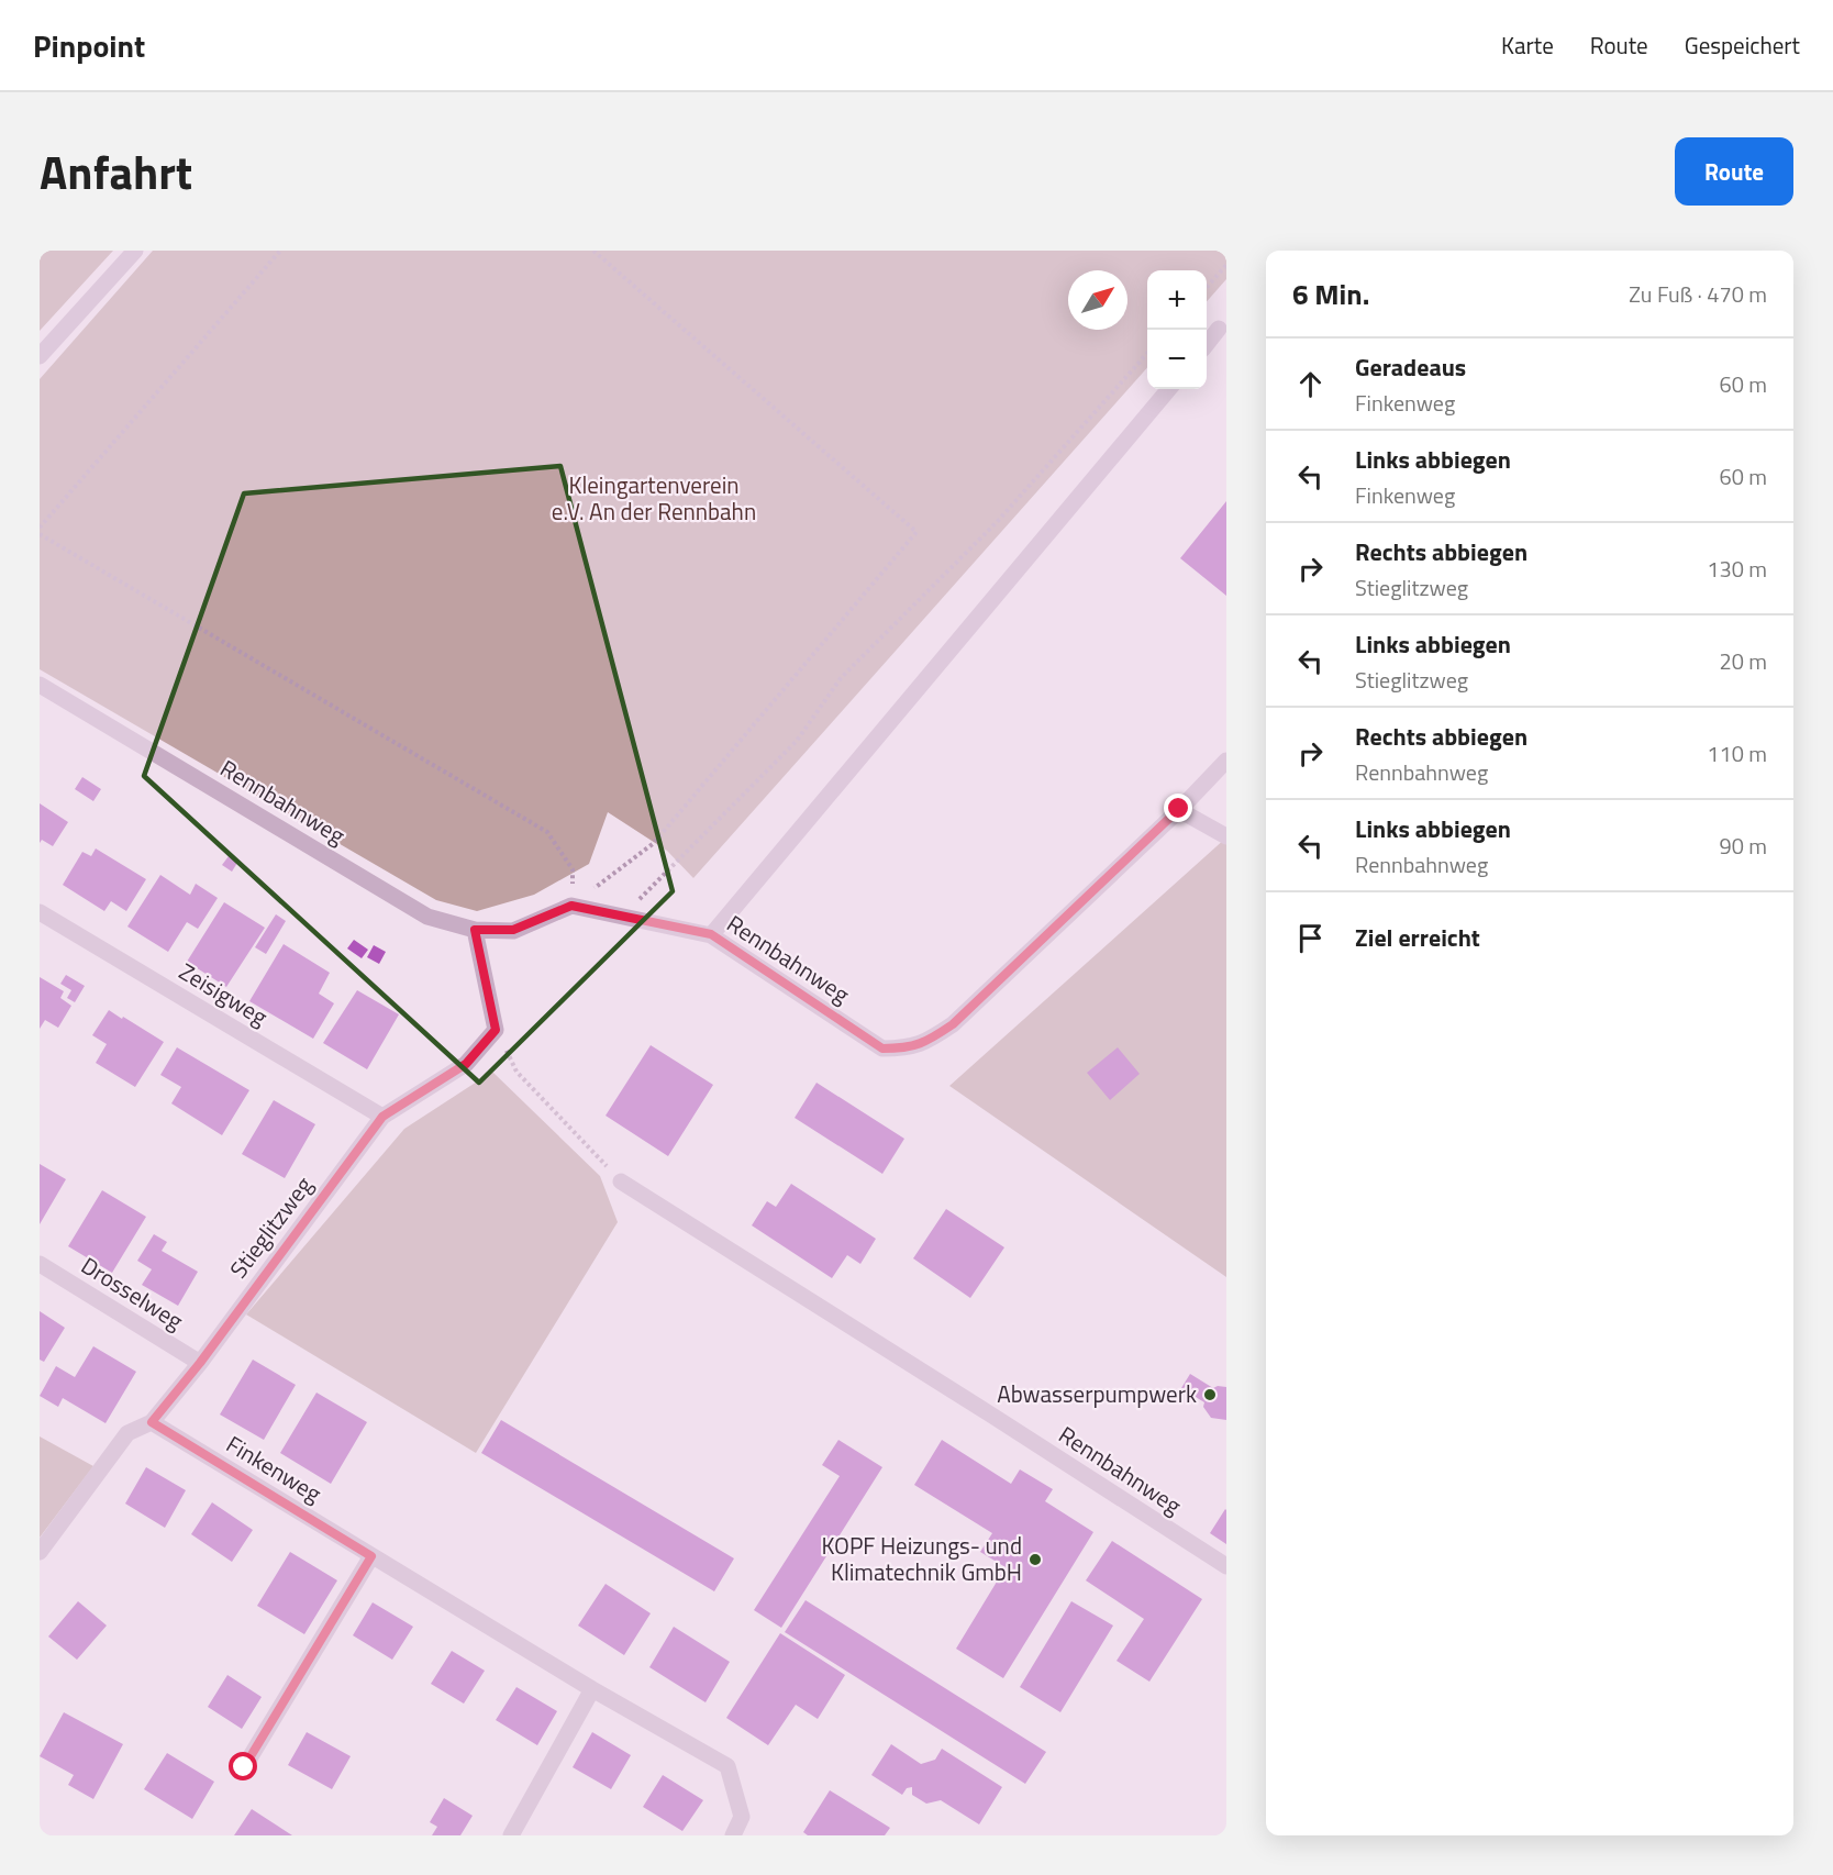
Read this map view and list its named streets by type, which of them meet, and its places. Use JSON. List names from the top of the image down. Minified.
{"streets":{"street":["Rennbahnweg","Zeisigweg","Stieglitzweg","Drosselweg","Finkenweg"]},"crossings":[["Zeisigweg","Stieglitzweg"],["Stieglitzweg","Drosselweg"],["Stieglitzweg","Finkenweg"]],"parks":["Kleingartenverein e.V. An der Rennbahn"],"places":["Abwasserpumpwerk","KOPF Heizungs- und Klimatechnik GmbH"],"north":"top right","page":{"header":"Pinpoint","nav":["Karte","Route","Gespeichert"],"title":"Anfahrt","buttons":"Route","heading":["6 Min.","Zu Fuß · 470 m"],"map_buttons":["+","−"],"list":[["Geradeaus","Finkenweg","60 m"],["Links abbiegen","Finkenweg","60 m"],["Rechts abbiegen","Stieglitzweg","130 m"],["Links abbiegen","Stieglitzweg","20 m"],["Rechts abbiegen","Rennbahnweg","110 m"],["Links abbiegen","Rennbahnweg","90 m"],"Ziel erreicht"]}}
